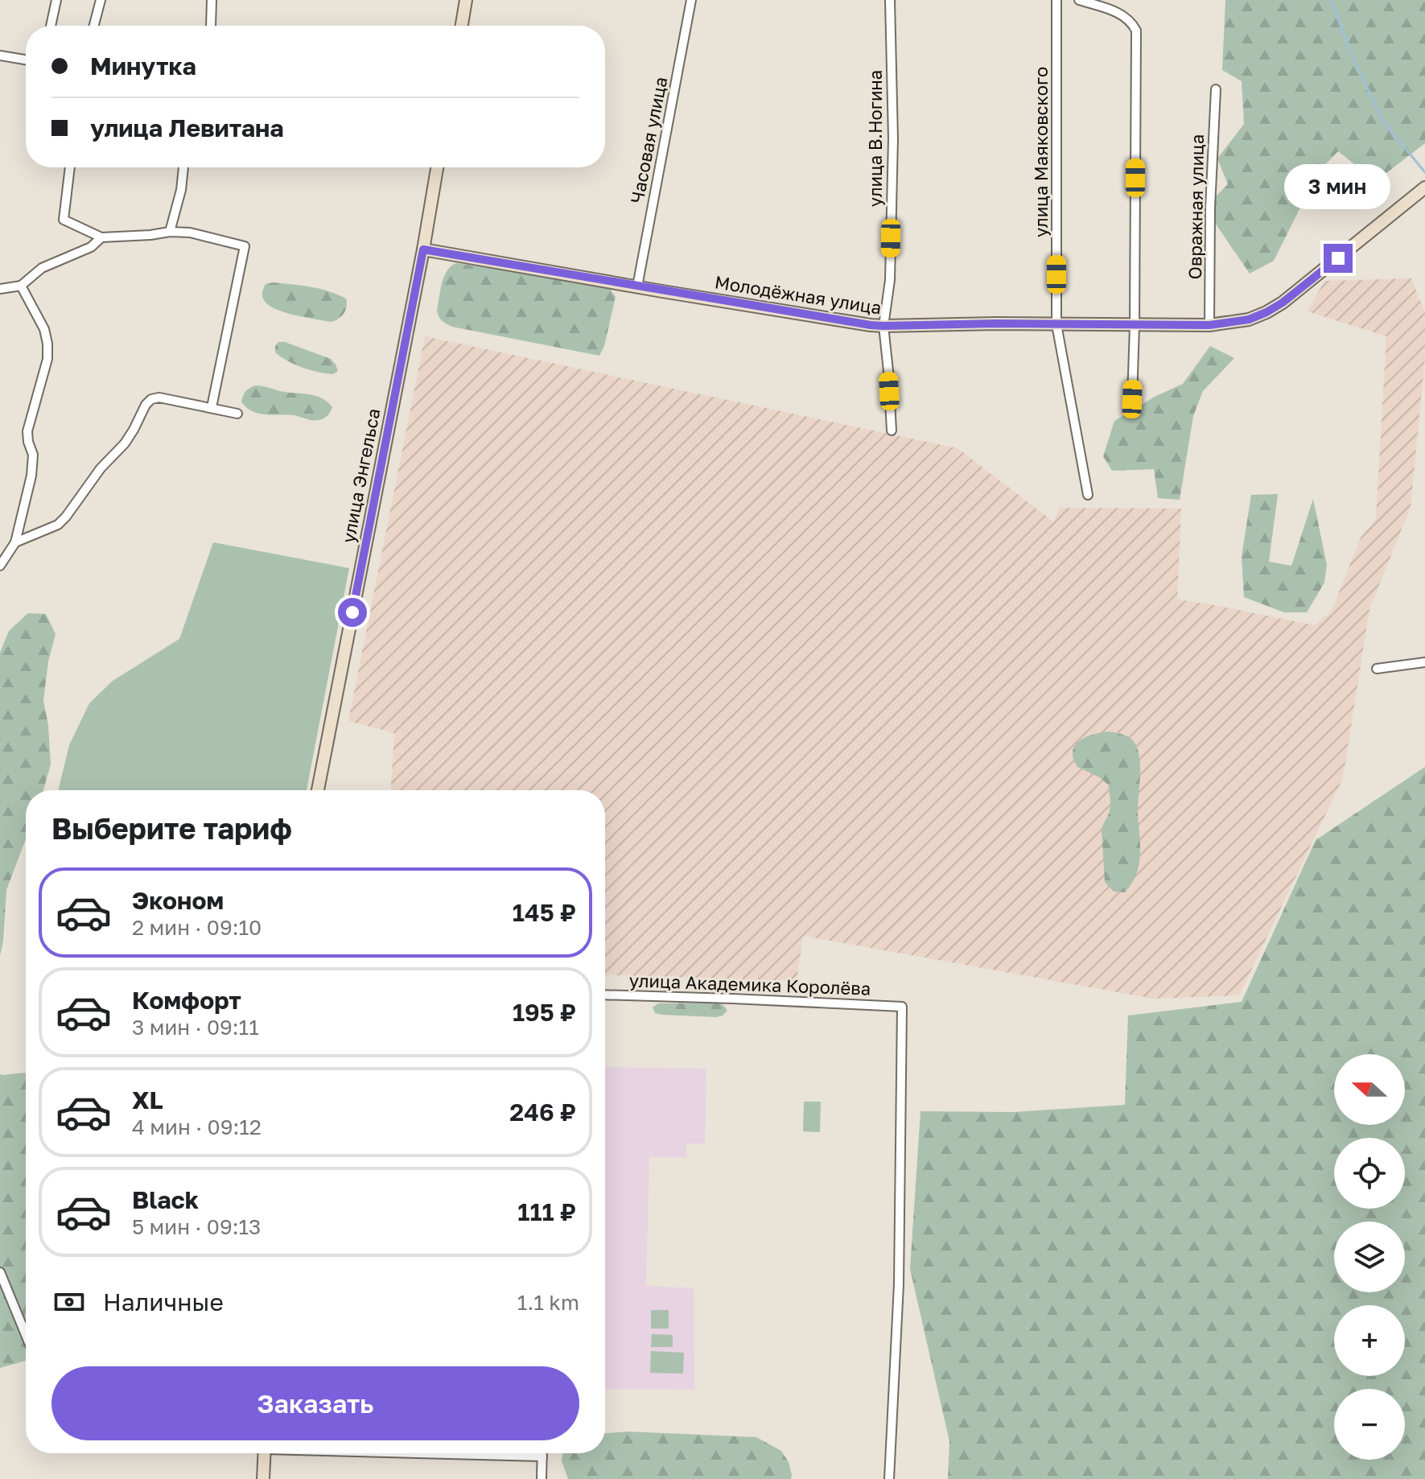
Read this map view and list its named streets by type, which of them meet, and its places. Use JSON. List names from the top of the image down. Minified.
{"streets":{"main road":["Молодёжная улица","улица Энгельса"],"street":["улица В.Ногина","Часовая улица","улица Маяковского","Овражная улица","улица Академика Королёва"]},"crossings":[["улица В.Ногина","Молодёжная улица"],["Часовая улица","Молодёжная улица"],["улица Маяковского","Молодёжная улица"],["Овражная улица","Молодёжная улица"],["Молодёжная улица","улица Энгельса"]],"north":"left","page":{"banner":["Минутка","улица Левитана"],"bubble":"3 мин","heading":"Выберите тариф","list":[{"name":"Эконом","note":"2 мин · 09:10","value":"145 ₽"},{"name":"Комфорт","note":"3 мин · 09:11","value":"195 ₽"},{"name":"XL","note":"4 мин · 09:12","value":"246 ₽"},{"name":"Black","note":"5 мин · 09:13","value":"111 ₽"}],"map_buttons":["+","−"],"pay":["Наличные","1.1 km"],"buttons":"Заказать"}}
